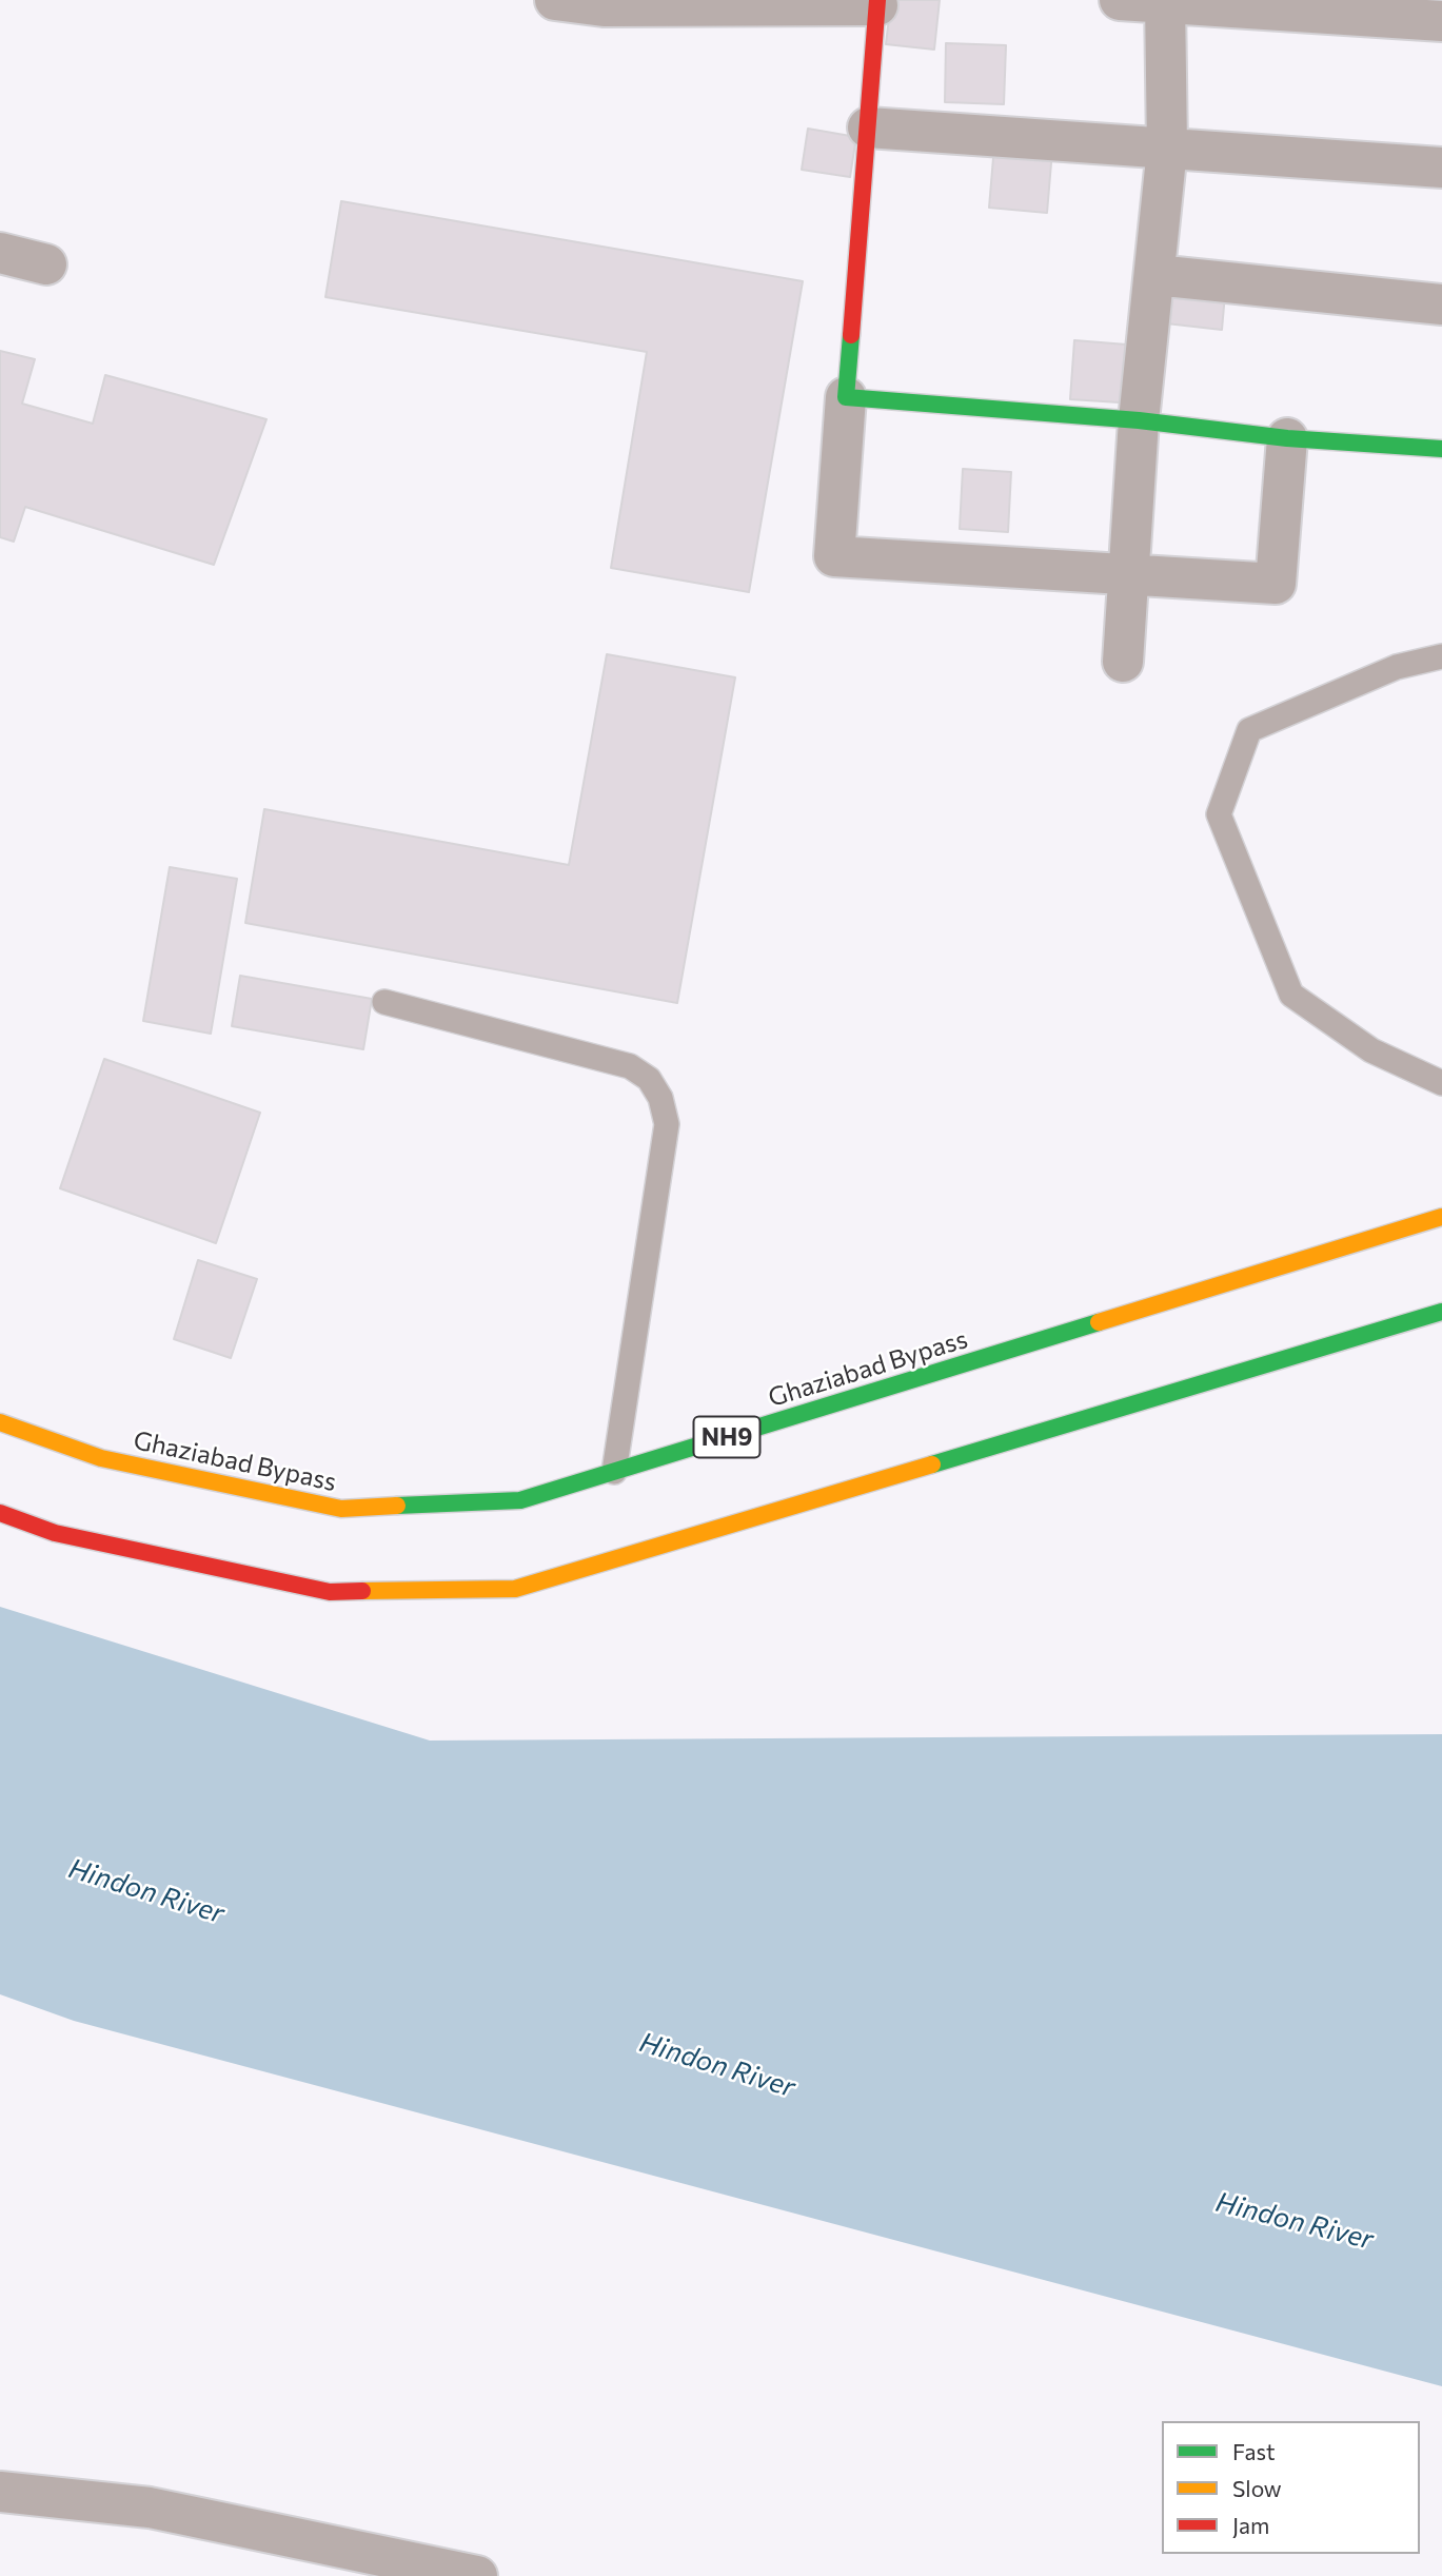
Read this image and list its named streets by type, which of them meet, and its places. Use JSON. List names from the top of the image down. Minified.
{"streets":{"main road":["Ghaziabad Bypass","NH9"]},"water":["Hindon River"],"legend":["Fast","Slow","Jam"]}
